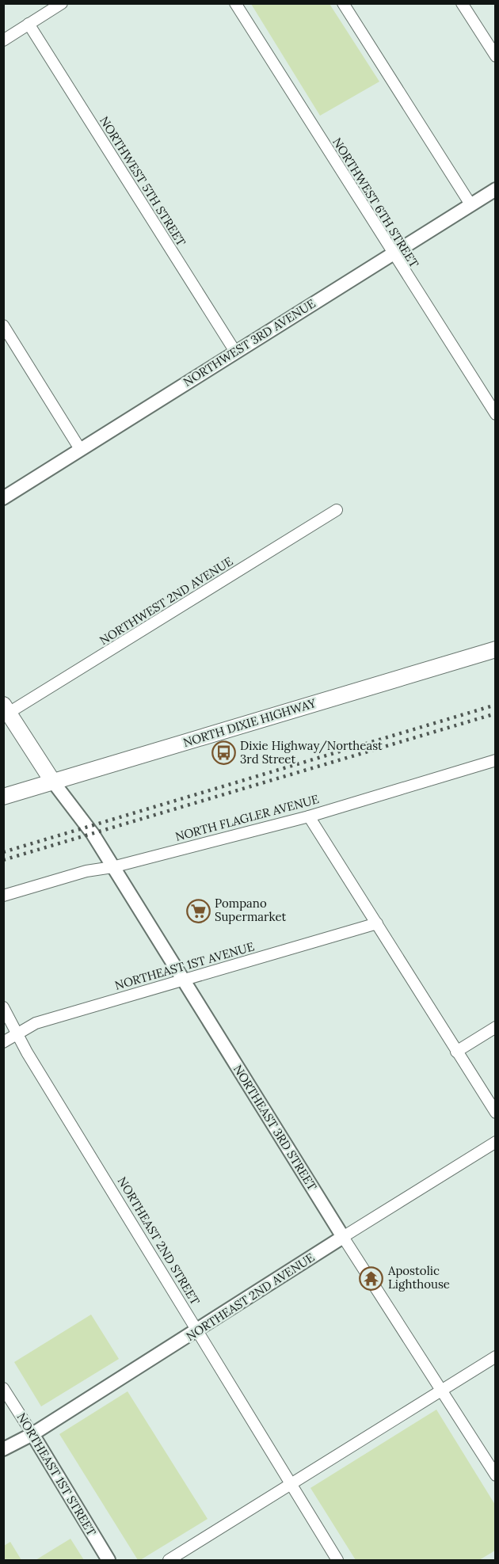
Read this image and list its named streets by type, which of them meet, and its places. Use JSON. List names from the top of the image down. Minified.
{"streets":{"main road":["NORTH DIXIE HIGHWAY"],"street":["NORTHWEST 5TH STREET","NORTHWEST 6TH STREET","NORTHWEST 3RD AVENUE","NORTHWEST 2ND AVENUE","NORTH FLAGLER AVENUE","NORTHEAST 1ST AVENUE","NORTHEAST 3RD STREET","NORTHEAST 2ND STREET","NORTHEAST 2ND AVENUE","NORTHEAST 1ST STREET"]},"crossings":[["NORTHWEST 5TH STREET","NORTHWEST 3RD AVENUE"],["NORTHWEST 6TH STREET","NORTHWEST 3RD AVENUE"],["NORTH DIXIE HIGHWAY","NORTHEAST 3RD STREET"],["NORTH FLAGLER AVENUE","NORTHEAST 3RD STREET"],["NORTHEAST 1ST AVENUE","NORTHEAST 3RD STREET"],["NORTHEAST 1ST AVENUE","NORTHEAST 2ND STREET"],["NORTHEAST 3RD STREET","NORTHEAST 2ND AVENUE"],["NORTHEAST 2ND STREET","NORTHEAST 2ND AVENUE"],["NORTHEAST 2ND AVENUE","NORTHEAST 1ST STREET"]],"places":{"bus stop":["Dixie Highway/Northeast 3rd Street"],"supermarket":["Pompano Supermarket"],"temple":["Apostolic Lighthouse"]}}
